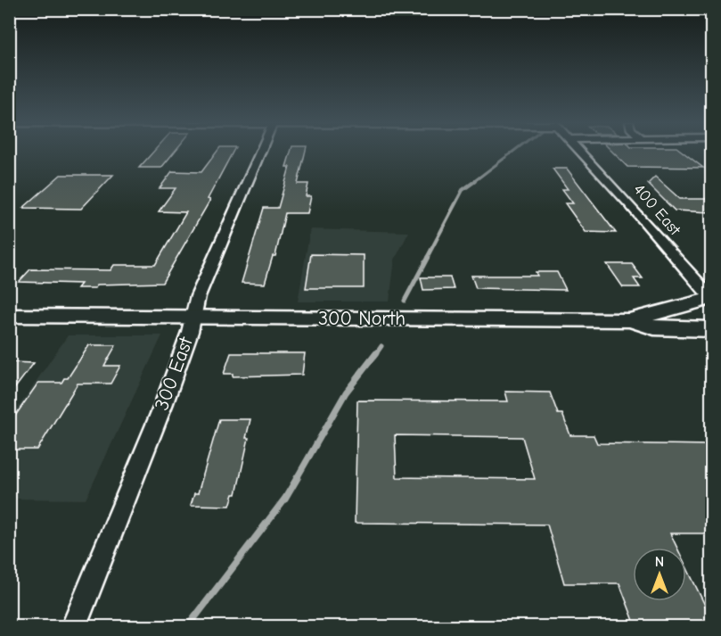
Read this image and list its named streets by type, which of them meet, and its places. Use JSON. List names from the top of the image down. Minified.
{"streets":{"street":["400 East","300 North","300 East"]},"crossings":[["400 East","300 North"],["300 North","300 East"]],"north":"top"}
